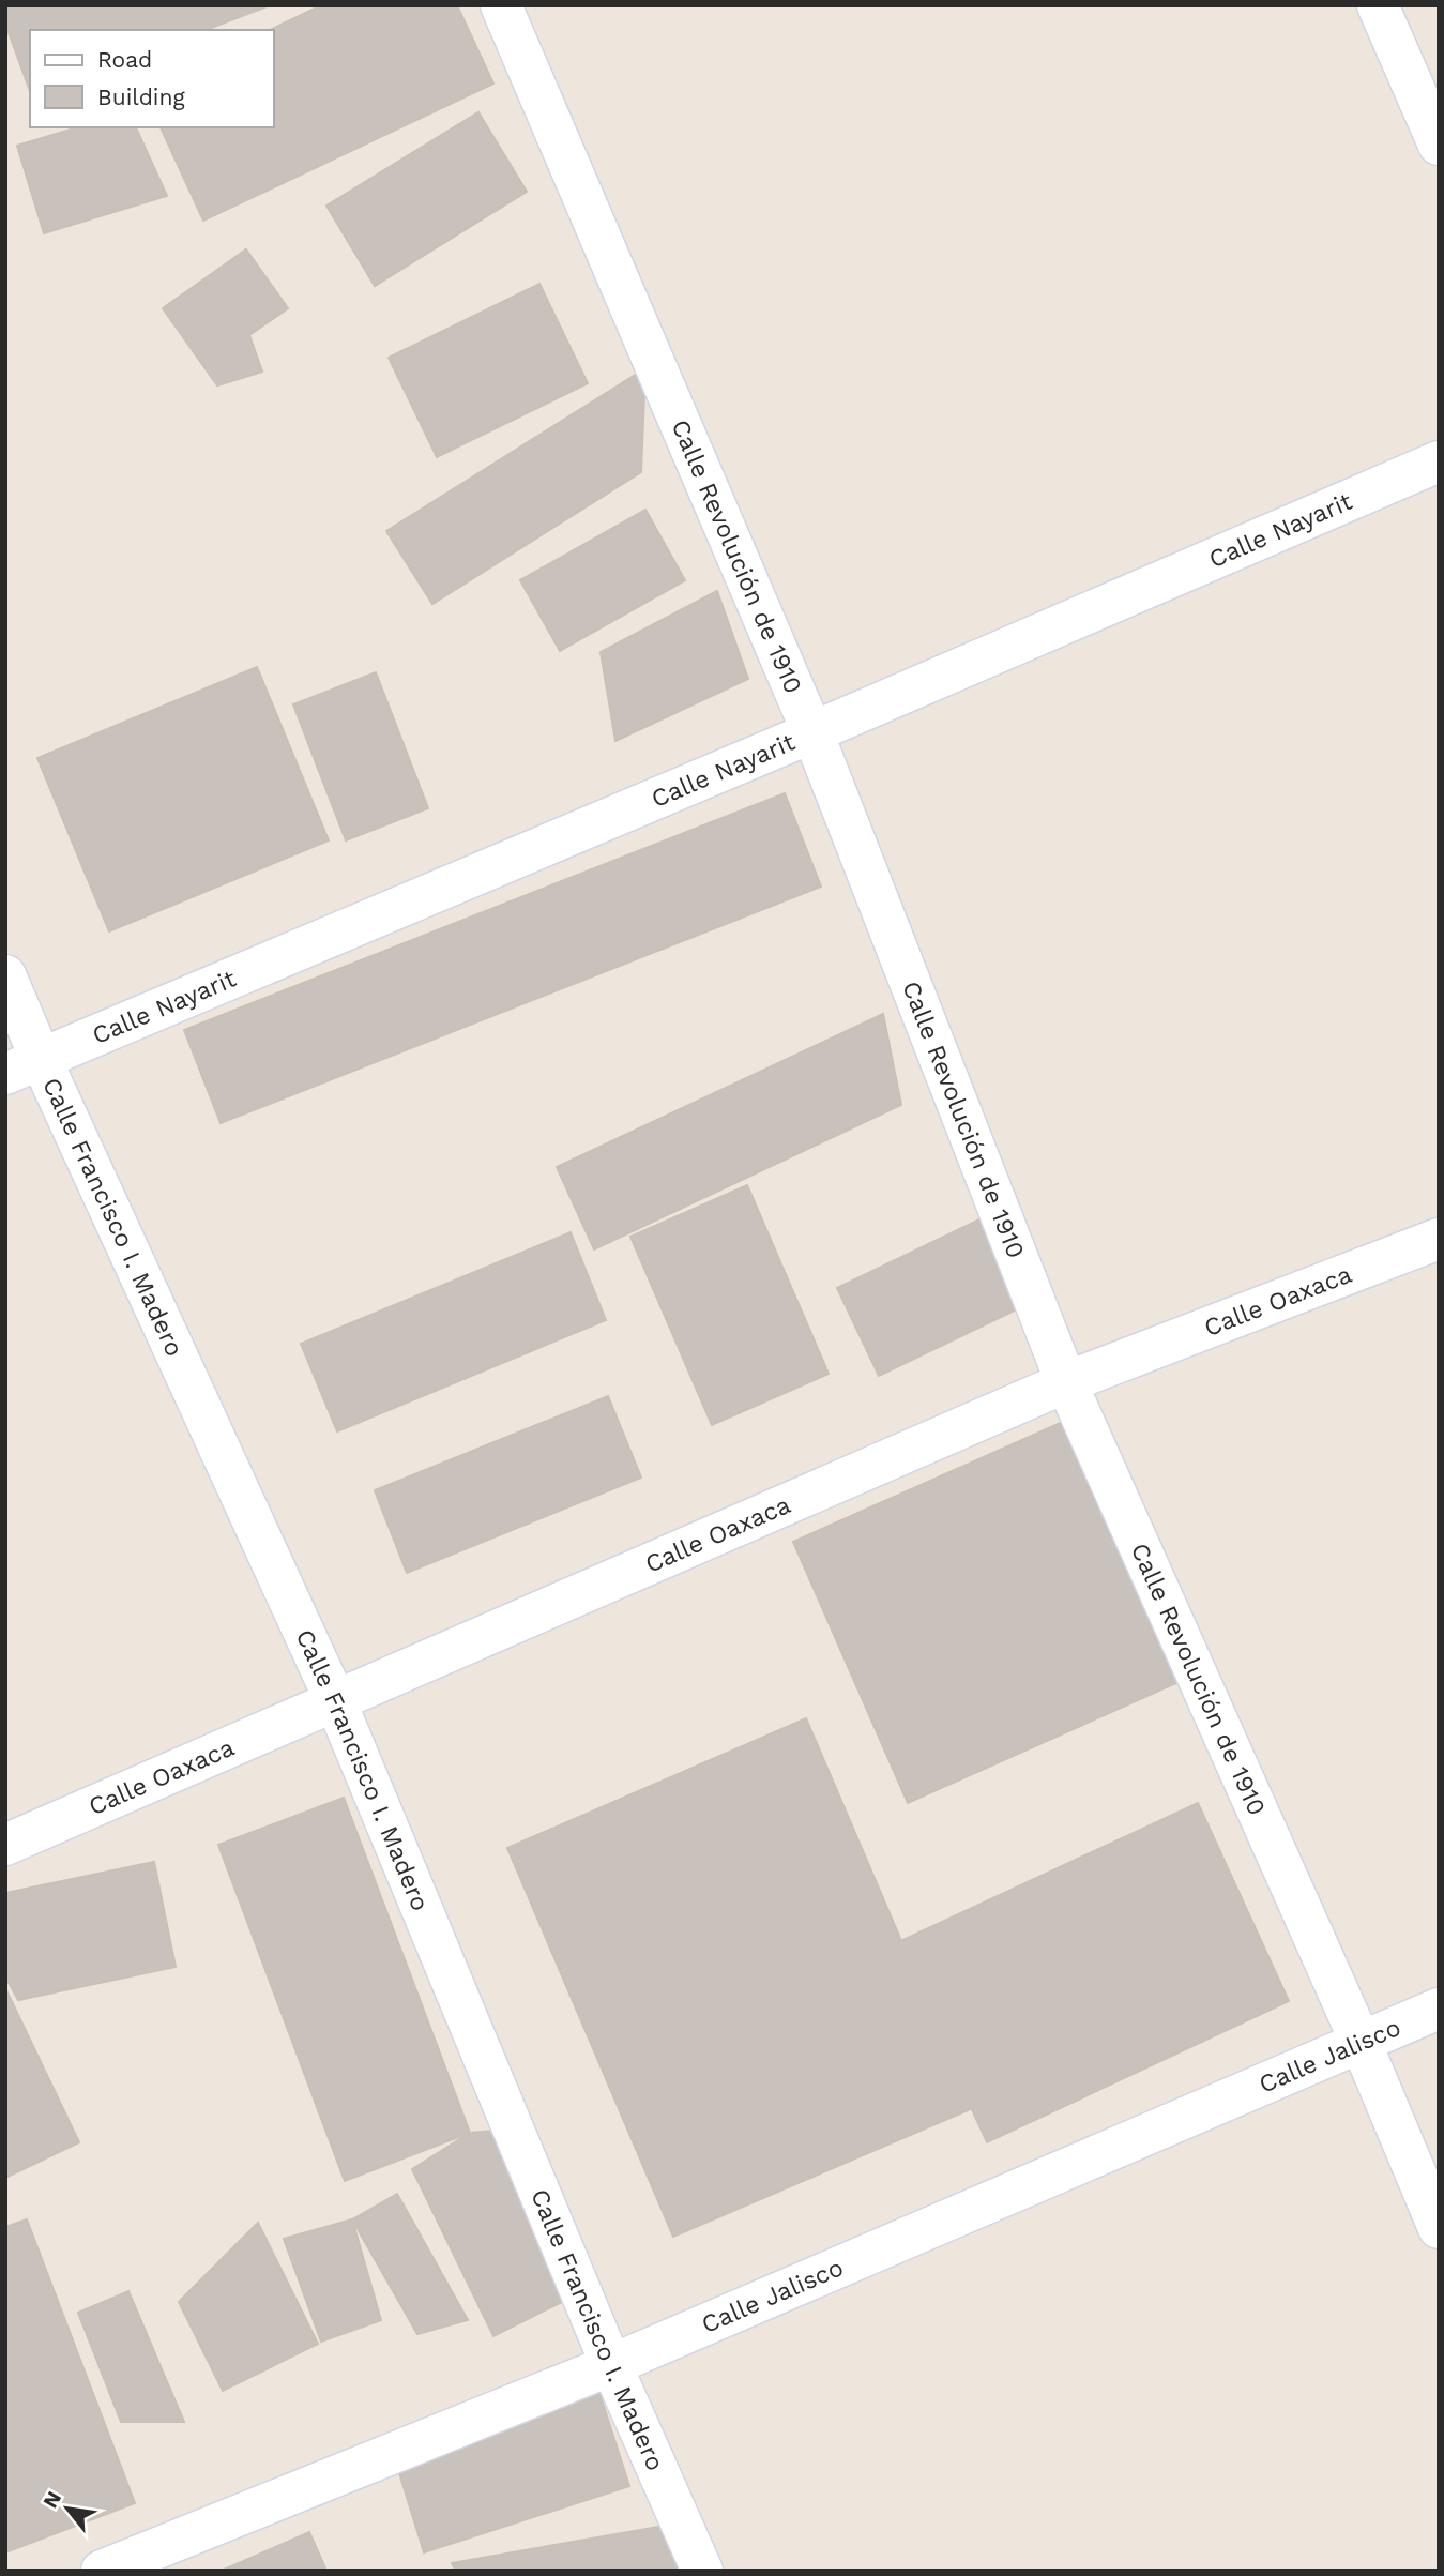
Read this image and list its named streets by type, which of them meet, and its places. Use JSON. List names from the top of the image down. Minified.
{"streets":{"street":["Calle Nayarit","Calle Revolución de 1910","Calle Francisco I. Madero","Calle Oaxaca","Calle Jalisco"]},"crossings":[["Calle Nayarit","Calle Revolución de 1910"],["Calle Nayarit","Calle Francisco I. Madero"],["Calle Revolución de 1910","Calle Oaxaca"],["Calle Revolución de 1910","Calle Jalisco"],["Calle Francisco I. Madero","Calle Oaxaca"],["Calle Francisco I. Madero","Calle Jalisco"]],"legend":["Road","Building"],"north":"top left"}
